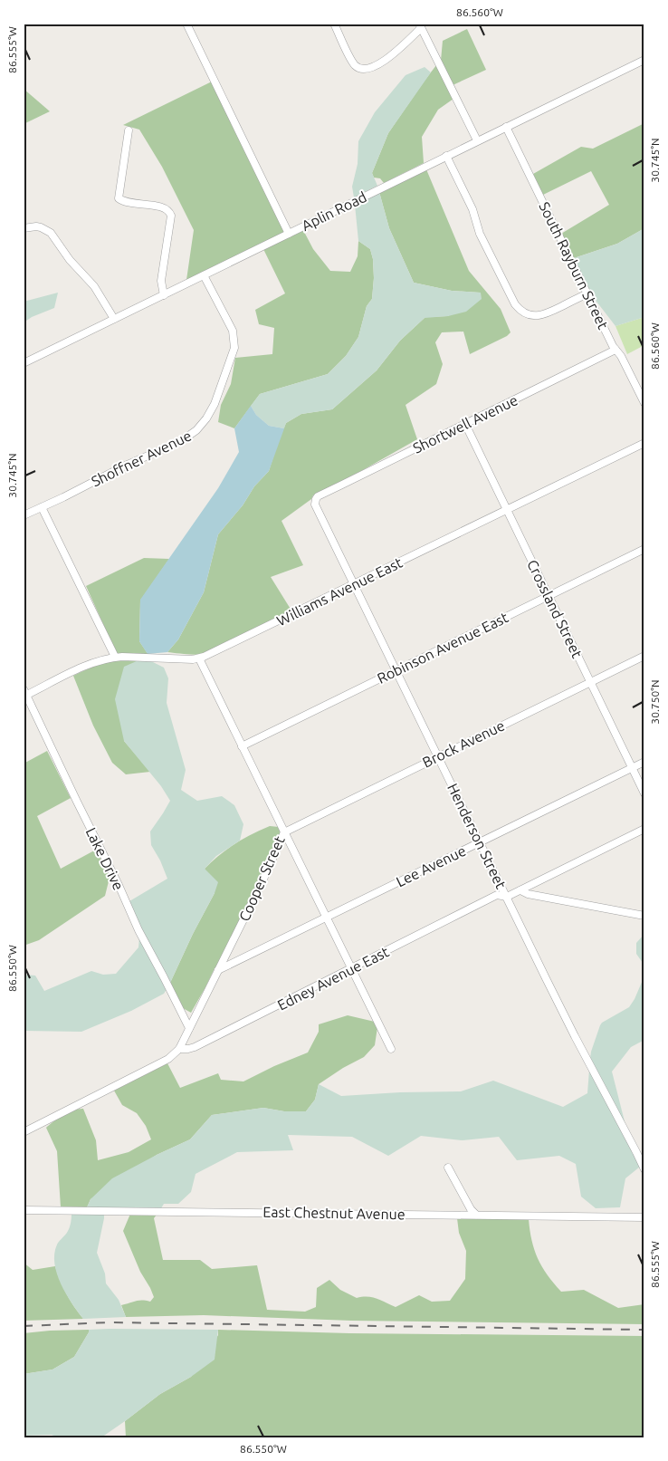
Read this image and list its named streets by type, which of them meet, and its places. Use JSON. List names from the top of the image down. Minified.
{"streets":{"street":["Aplin Road","South Rayburn Street","Shortwell Avenue","Shoffner Avenue","Williams Avenue East","Crossland Street","Robinson Avenue East","Brock Avenue","Henderson Street","Lake Drive","Lee Avenue","Cooper Street","Edney Avenue East","East Chestnut Avenue"]},"crossings":[["Aplin Road","South Rayburn Street"],["Aplin Road","Shoffner Avenue"],["South Rayburn Street","Shortwell Avenue"],["Shortwell Avenue","Crossland Street"],["Shortwell Avenue","Henderson Street"],["Williams Avenue East","Crossland Street"],["Williams Avenue East","Henderson Street"],["Williams Avenue East","Lake Drive"],["Williams Avenue East","Cooper Street"],["Crossland Street","Robinson Avenue East"],["Crossland Street","Brock Avenue"],["Crossland Street","Lee Avenue"],["Robinson Avenue East","Henderson Street"],["Robinson Avenue East","Cooper Street"],["Brock Avenue","Henderson Street"],["Brock Avenue","Cooper Street"],["Henderson Street","Lee Avenue"],["Henderson Street","Edney Avenue East"],["Lake Drive","Cooper Street"],["Lee Avenue","Cooper Street"],["Cooper Street","Edney Avenue East"]],"coordinates":["86.560°W","86.555°W","30.745°N","30.750°N","86.550°W"]}
